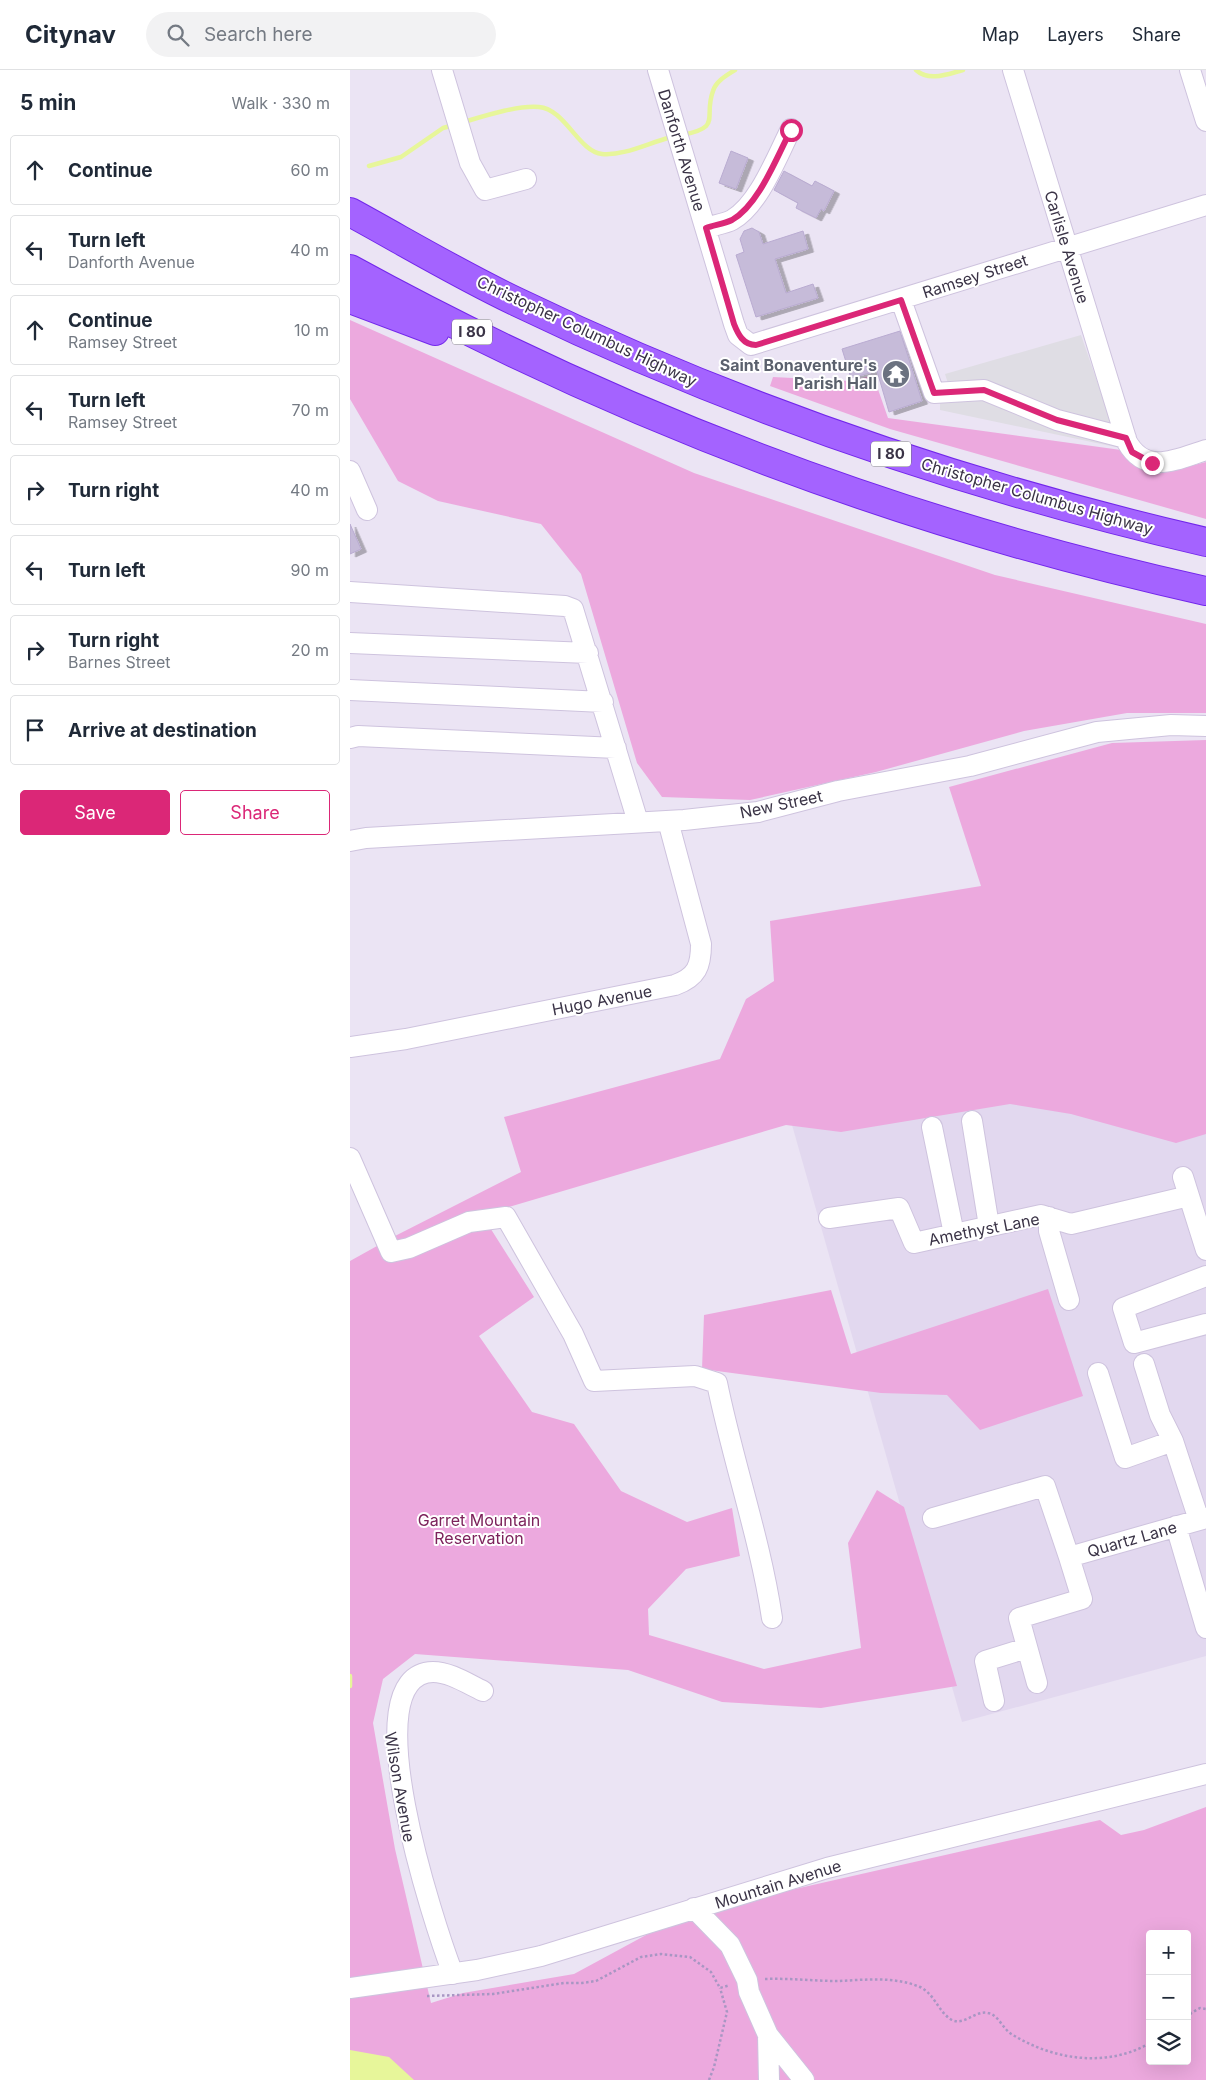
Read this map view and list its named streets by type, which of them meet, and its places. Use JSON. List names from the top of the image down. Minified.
{"streets":{"highway":["Christopher Columbus Highway","I 80"],"street":["Danforth Avenue","Carlisle Avenue","Ramsey Street","New Street","Hugo Avenue","Amethyst Lane","Quartz Lane","Wilson Avenue","Mountain Avenue"]},"crossings":[["Danforth Avenue","Ramsey Street"],["Carlisle Avenue","Ramsey Street"],["New Street","Hugo Avenue"],["Wilson Avenue","Mountain Avenue"]],"parks":["Garret Mountain Reservation"],"places":{"temple":["Saint Bonaventure's Parish Hall"]},"page":{"header":"Citynav","search":"Search here","nav":["Map","Layers","Share"],"heading":["5 min","Walk · 330 m"],"list":[["Continue","60 m"],["Turn left","Danforth Avenue","40 m"],["Continue","Ramsey Street","10 m"],["Turn left","Ramsey Street","70 m"],["Turn right","40 m"],["Turn left","90 m"],["Turn right","Barnes Street","20 m"],"Arrive at destination"],"buttons":["Save","Share"],"map_buttons":["+","−"]}}
